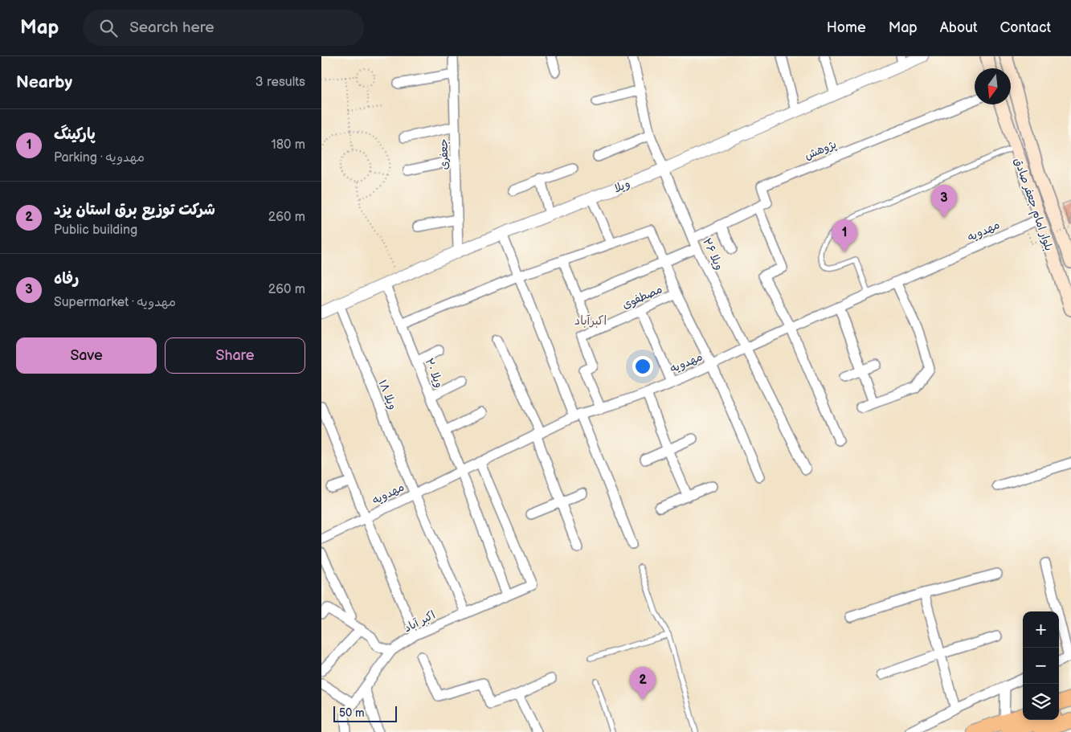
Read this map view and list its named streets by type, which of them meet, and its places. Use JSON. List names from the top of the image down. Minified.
{"streets":{"main road":["بلوار امام جعفر صادق"],"street":["پژوهش","جعفری","ویلا","مهدویه","ویلا ۲۶","مصطفوی","ویلا ۲۰","ویلا ۱۸","اکبر آباد"]},"crossings":[["جعفری","ویلا"],["ویلا","ویلا ۲۶"],["ویلا","ویلا ۲۰"],["ویلا","ویلا ۱۸"],["بلوار امام جعفر صادق","مهدویه"],["مهدویه","ویلا ۲۶"],["مهدویه","مصطفوی"],["مهدویه","ویلا ۲۰"],["مهدویه","ویلا ۱۸"],["مهدویه","اکبر آباد"],["ویلا ۲۰","اکبر آباد"],["ویلا ۱۸","اکبر آباد"]],"districts":["اکبرآباد"],"scale_bar":"50 m","north":"bottom","page":{"header":"Map","search":"Search here","nav":["Home","Map","About","Contact"],"heading":["Nearby","3 results"],"list":[{"mark":"1","name":"پارکینگ","note":"Parking · مهدویه","value":"180 m"},{"mark":"2","name":"شرکت توزیع برق استان یزد","note":"Public building","value":"260 m"},{"mark":"3","name":"رفاه","note":"Supermarket · مهدویه","value":"260 m"}],"pins":["3","1","2"],"buttons":["Save","Share"],"map_buttons":["+","−"],"scale":"50 m"}}
